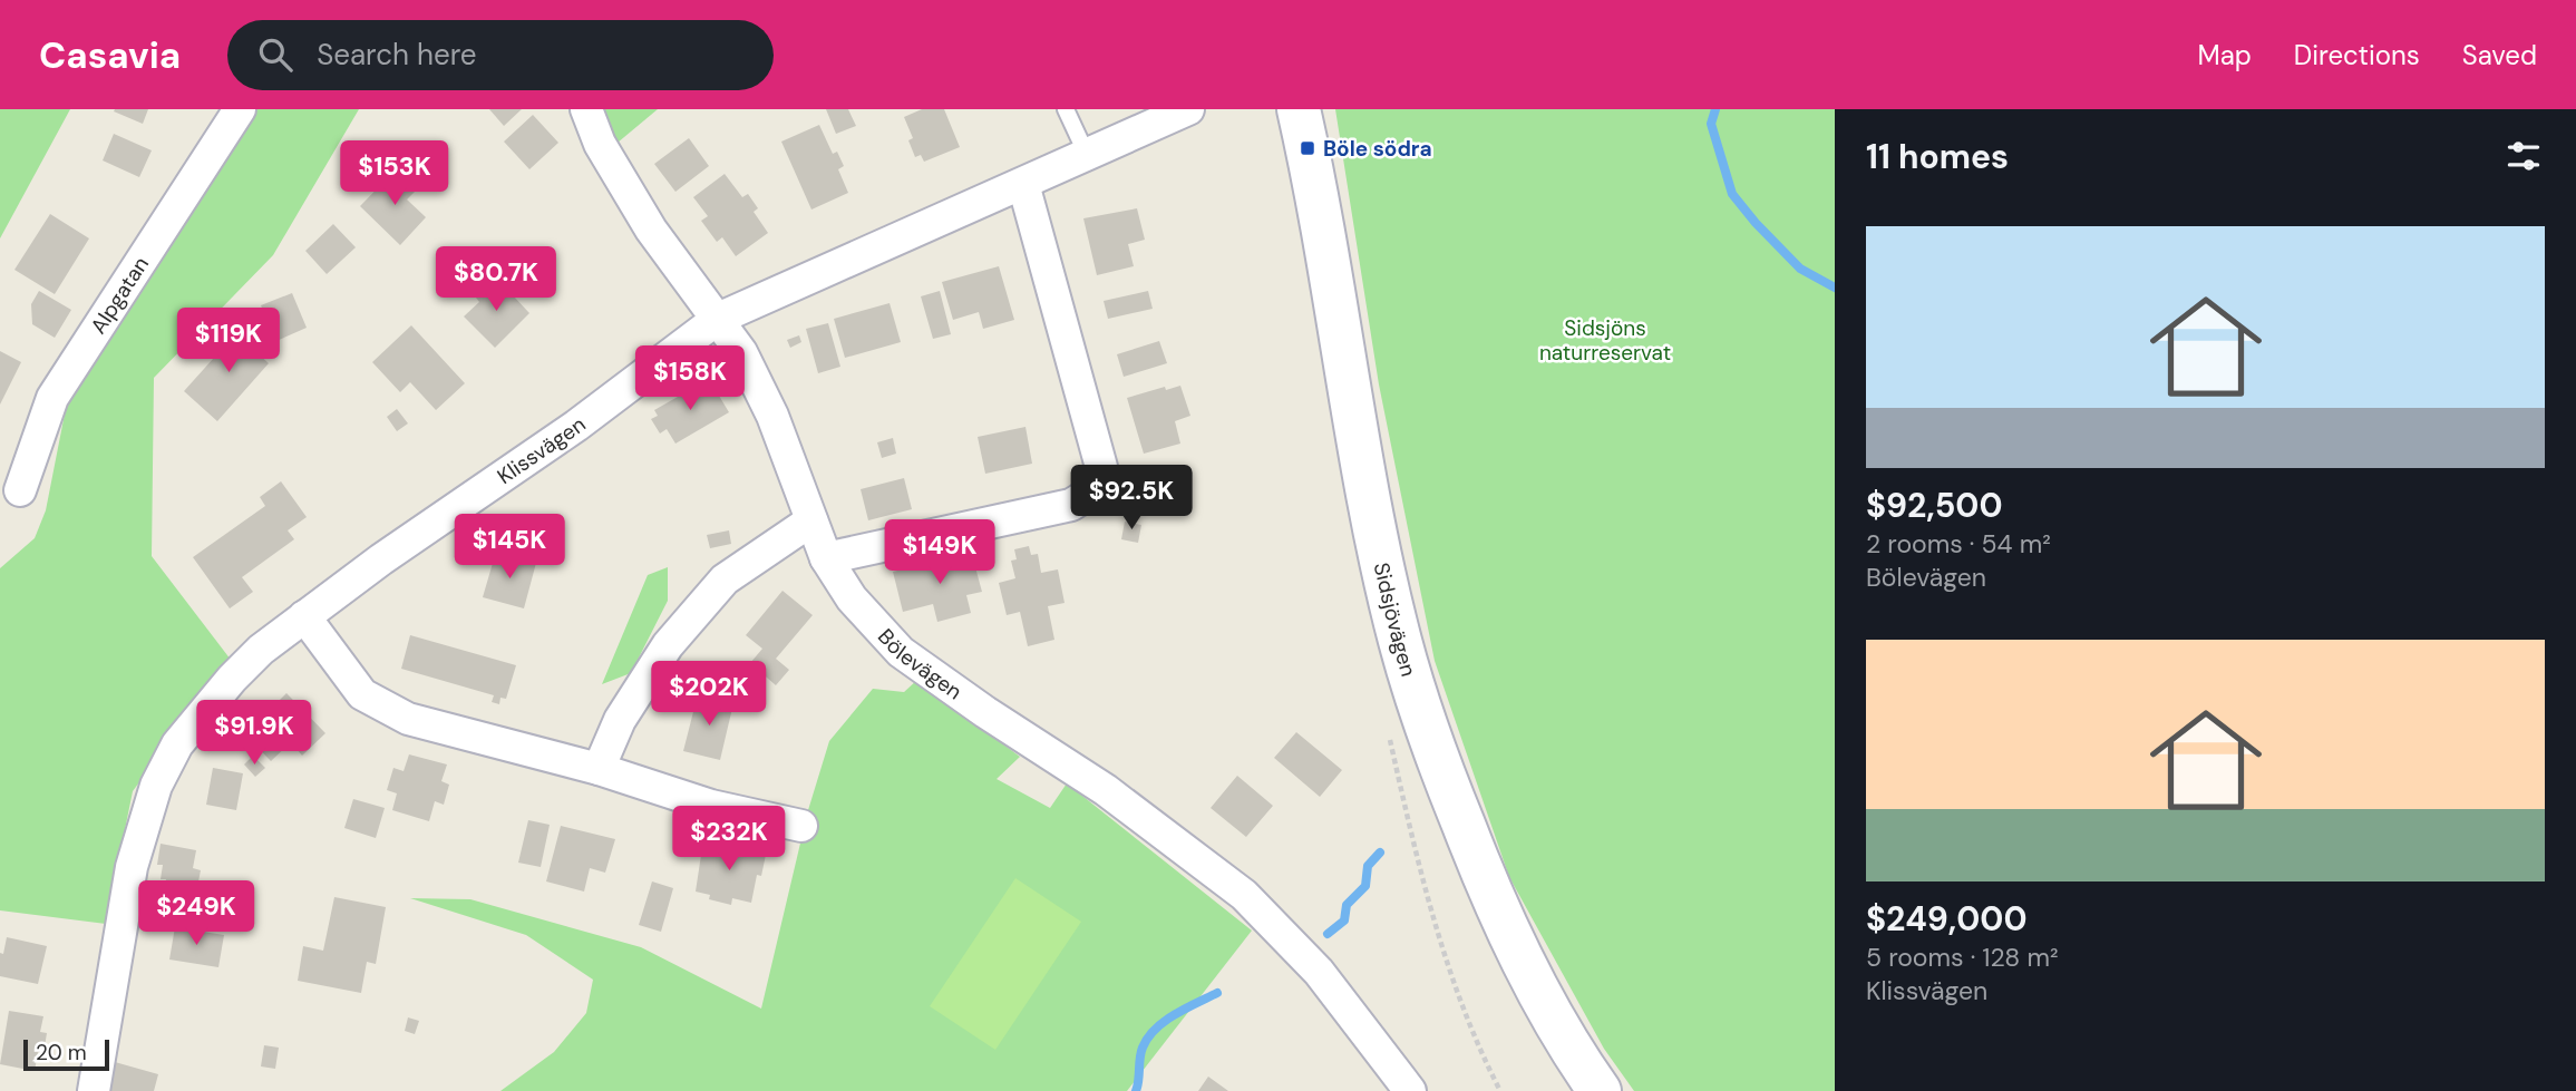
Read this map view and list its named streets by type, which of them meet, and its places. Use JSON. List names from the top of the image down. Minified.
{"streets":{"main road":["Sidsjövägen"],"street":["Alpgatan","Klissvägen","Bölevägen"]},"crossings":[["Klissvägen","Bölevägen"]],"parks":["Sidsjöns naturreservat"],"places":{"transit":["Böle södra"]},"scale_bar":"20 m","page":{"header":"Casavia","search":"Search here","nav":["Map","Directions","Saved"],"heading":"11 homes","price":["$153K","$80.7K","$119K","$158K","$92.5K","$145K","$149K","$202K","$91.9K","$232K","$249K"],"list":[{"name":"$92,500","note":"2 rooms · 54 m² · Bölevägen"},{"name":"$249,000","note":"5 rooms · 128 m² · Klissvägen"}],"scale":"20 m"}}
